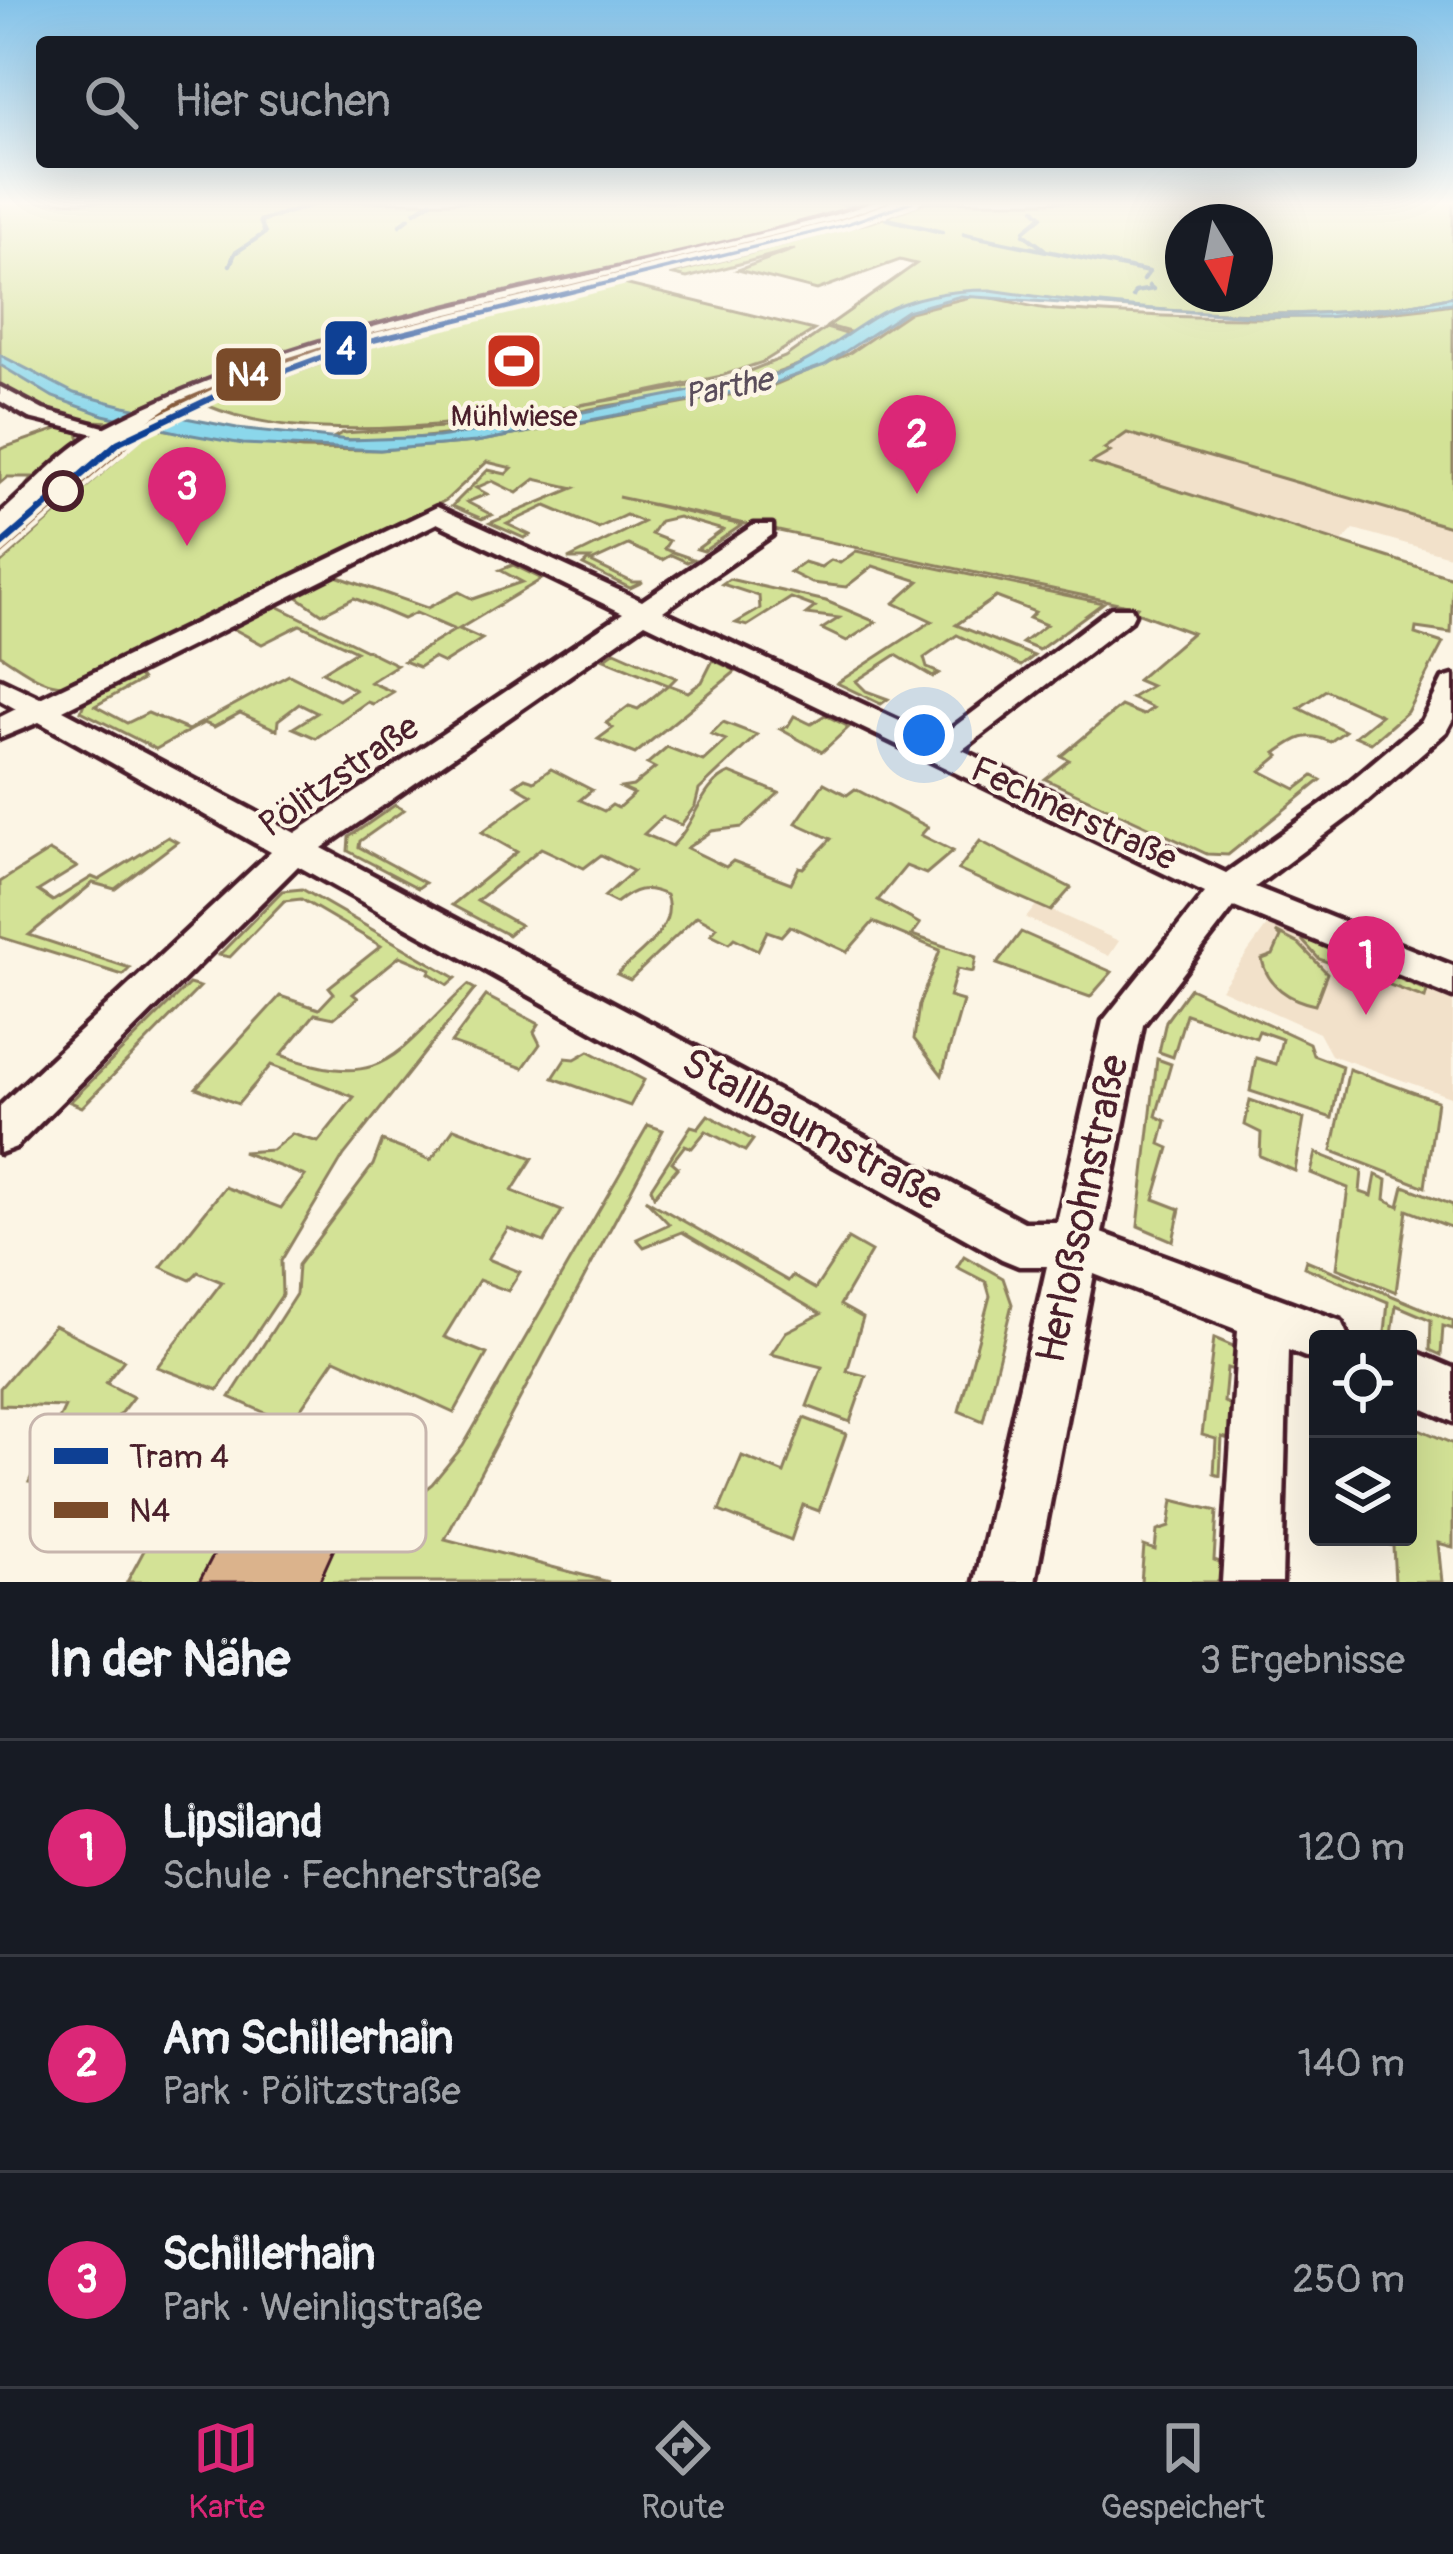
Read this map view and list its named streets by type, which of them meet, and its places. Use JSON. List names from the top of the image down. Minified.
{"streets":{"street":["Pölitzstraße","Fechnerstraße","Stallbaumstraße","Herloßsohnstraße"]},"crossings":[["Pölitzstraße","Fechnerstraße"],["Pölitzstraße","Stallbaumstraße"],["Fechnerstraße","Stallbaumstraße"],["Fechnerstraße","Herloßsohnstraße"],["Stallbaumstraße","Herloßsohnstraße"]],"water":["Parthe"],"places":{"sports":["Mühlwiese"]},"lines":["tram line 4","transit line N4"],"legend":["Tram 4","N4"],"north":"bottom","page":{"search":"Hier suchen","pins":["2","3","1"],"heading":["In der Nähe","3 Ergebnisse"],"list":[{"mark":"1","name":"Lipsiland","note":"Schule · Fechnerstraße","value":"120 m"},{"mark":"2","name":"Am Schillerhain","note":"Park · Pölitzstraße","value":"140 m"},{"mark":"3","name":"Schillerhain","note":"Park · Weinligstraße","value":"250 m"}],"nav":["Karte","Route","Gespeichert"]}}
